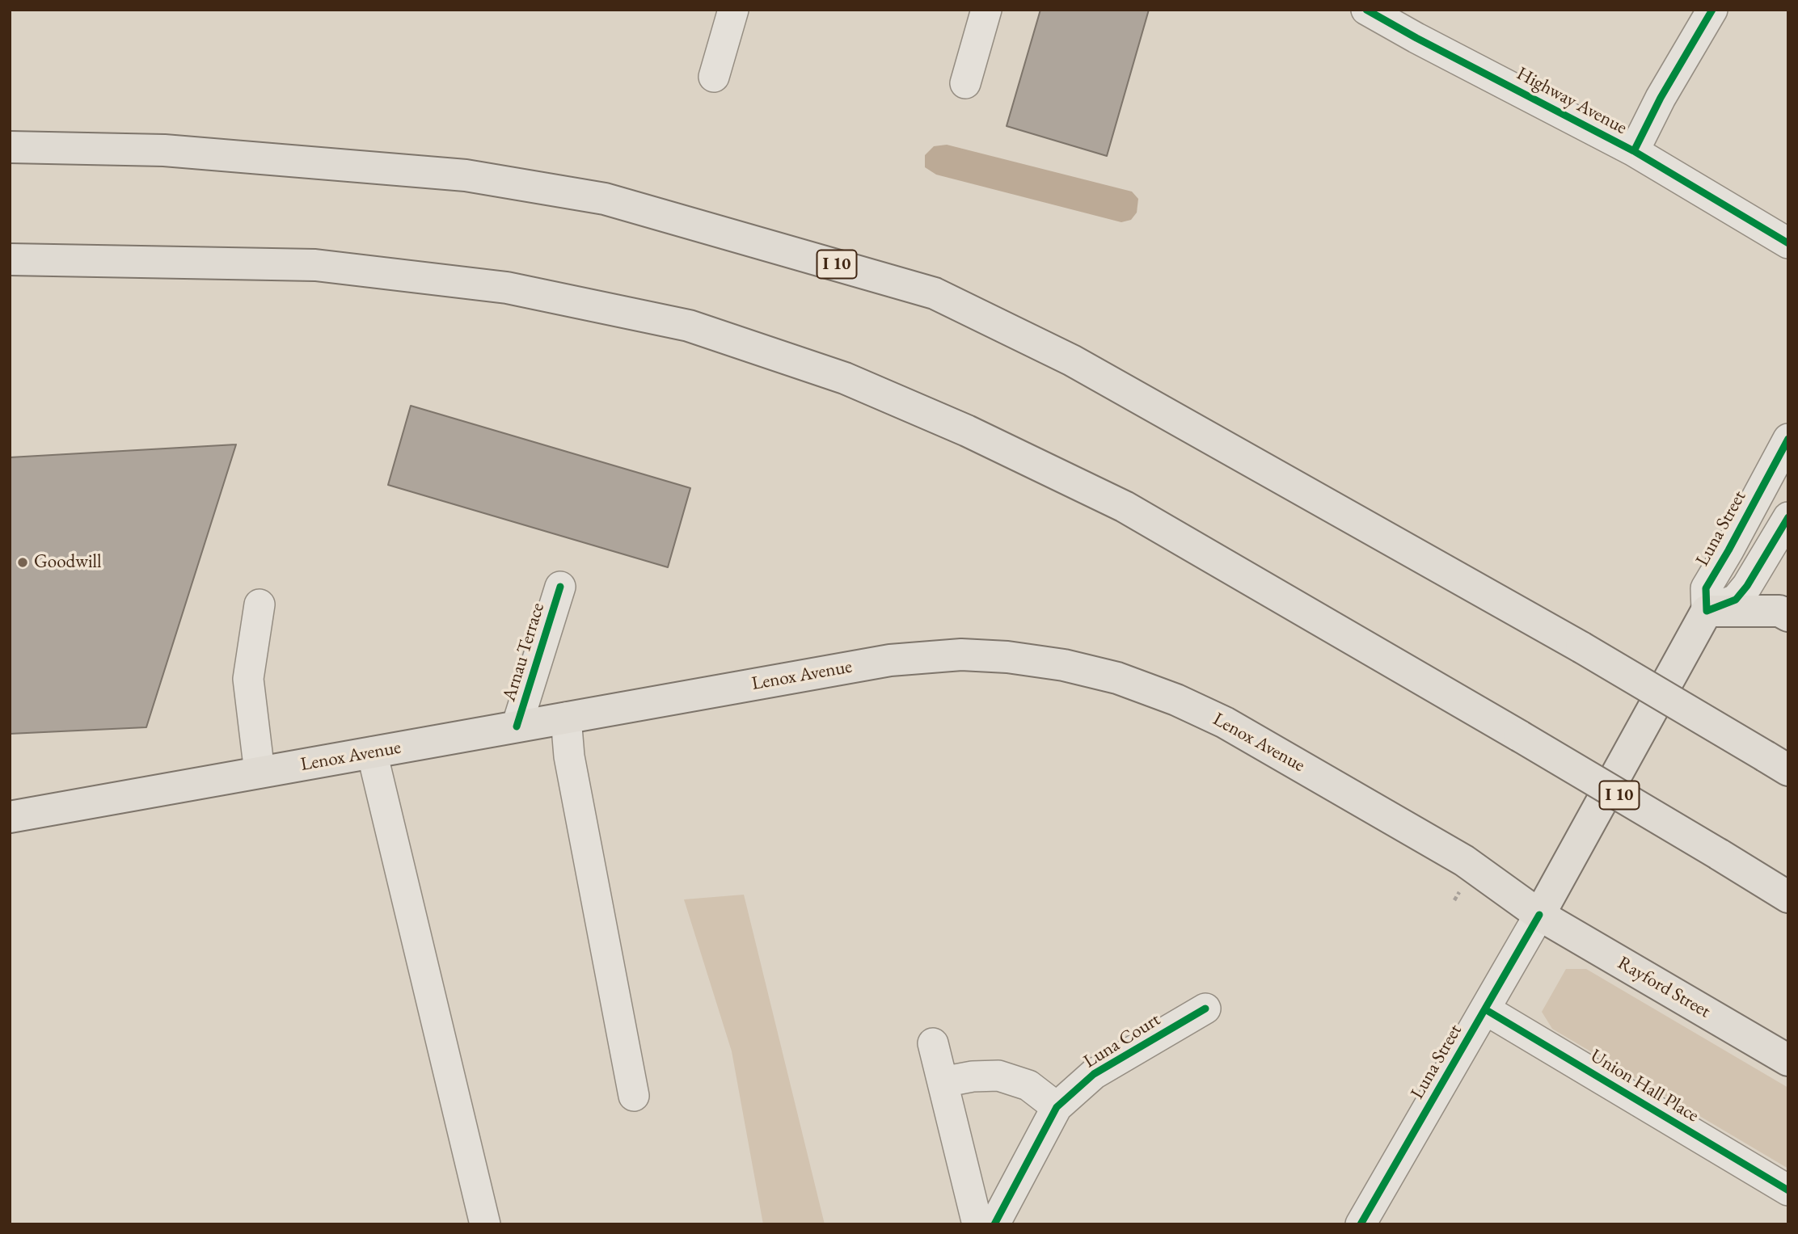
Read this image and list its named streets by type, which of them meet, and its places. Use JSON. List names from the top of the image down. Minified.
{"streets":{"main road":["I 10","Luna Street","Lenox Avenue","Rayford Street"],"street":["Highway Avenue","Arnau Terrace","Luna Court","Union Hall Place"]},"crossings":[["Luna Street","Lenox Avenue"],["Luna Street","Rayford Street"],["Luna Street","Union Hall Place"],["Arnau Terrace","Lenox Avenue"],["Lenox Avenue","Rayford Street"]],"places":["Goodwill"]}
